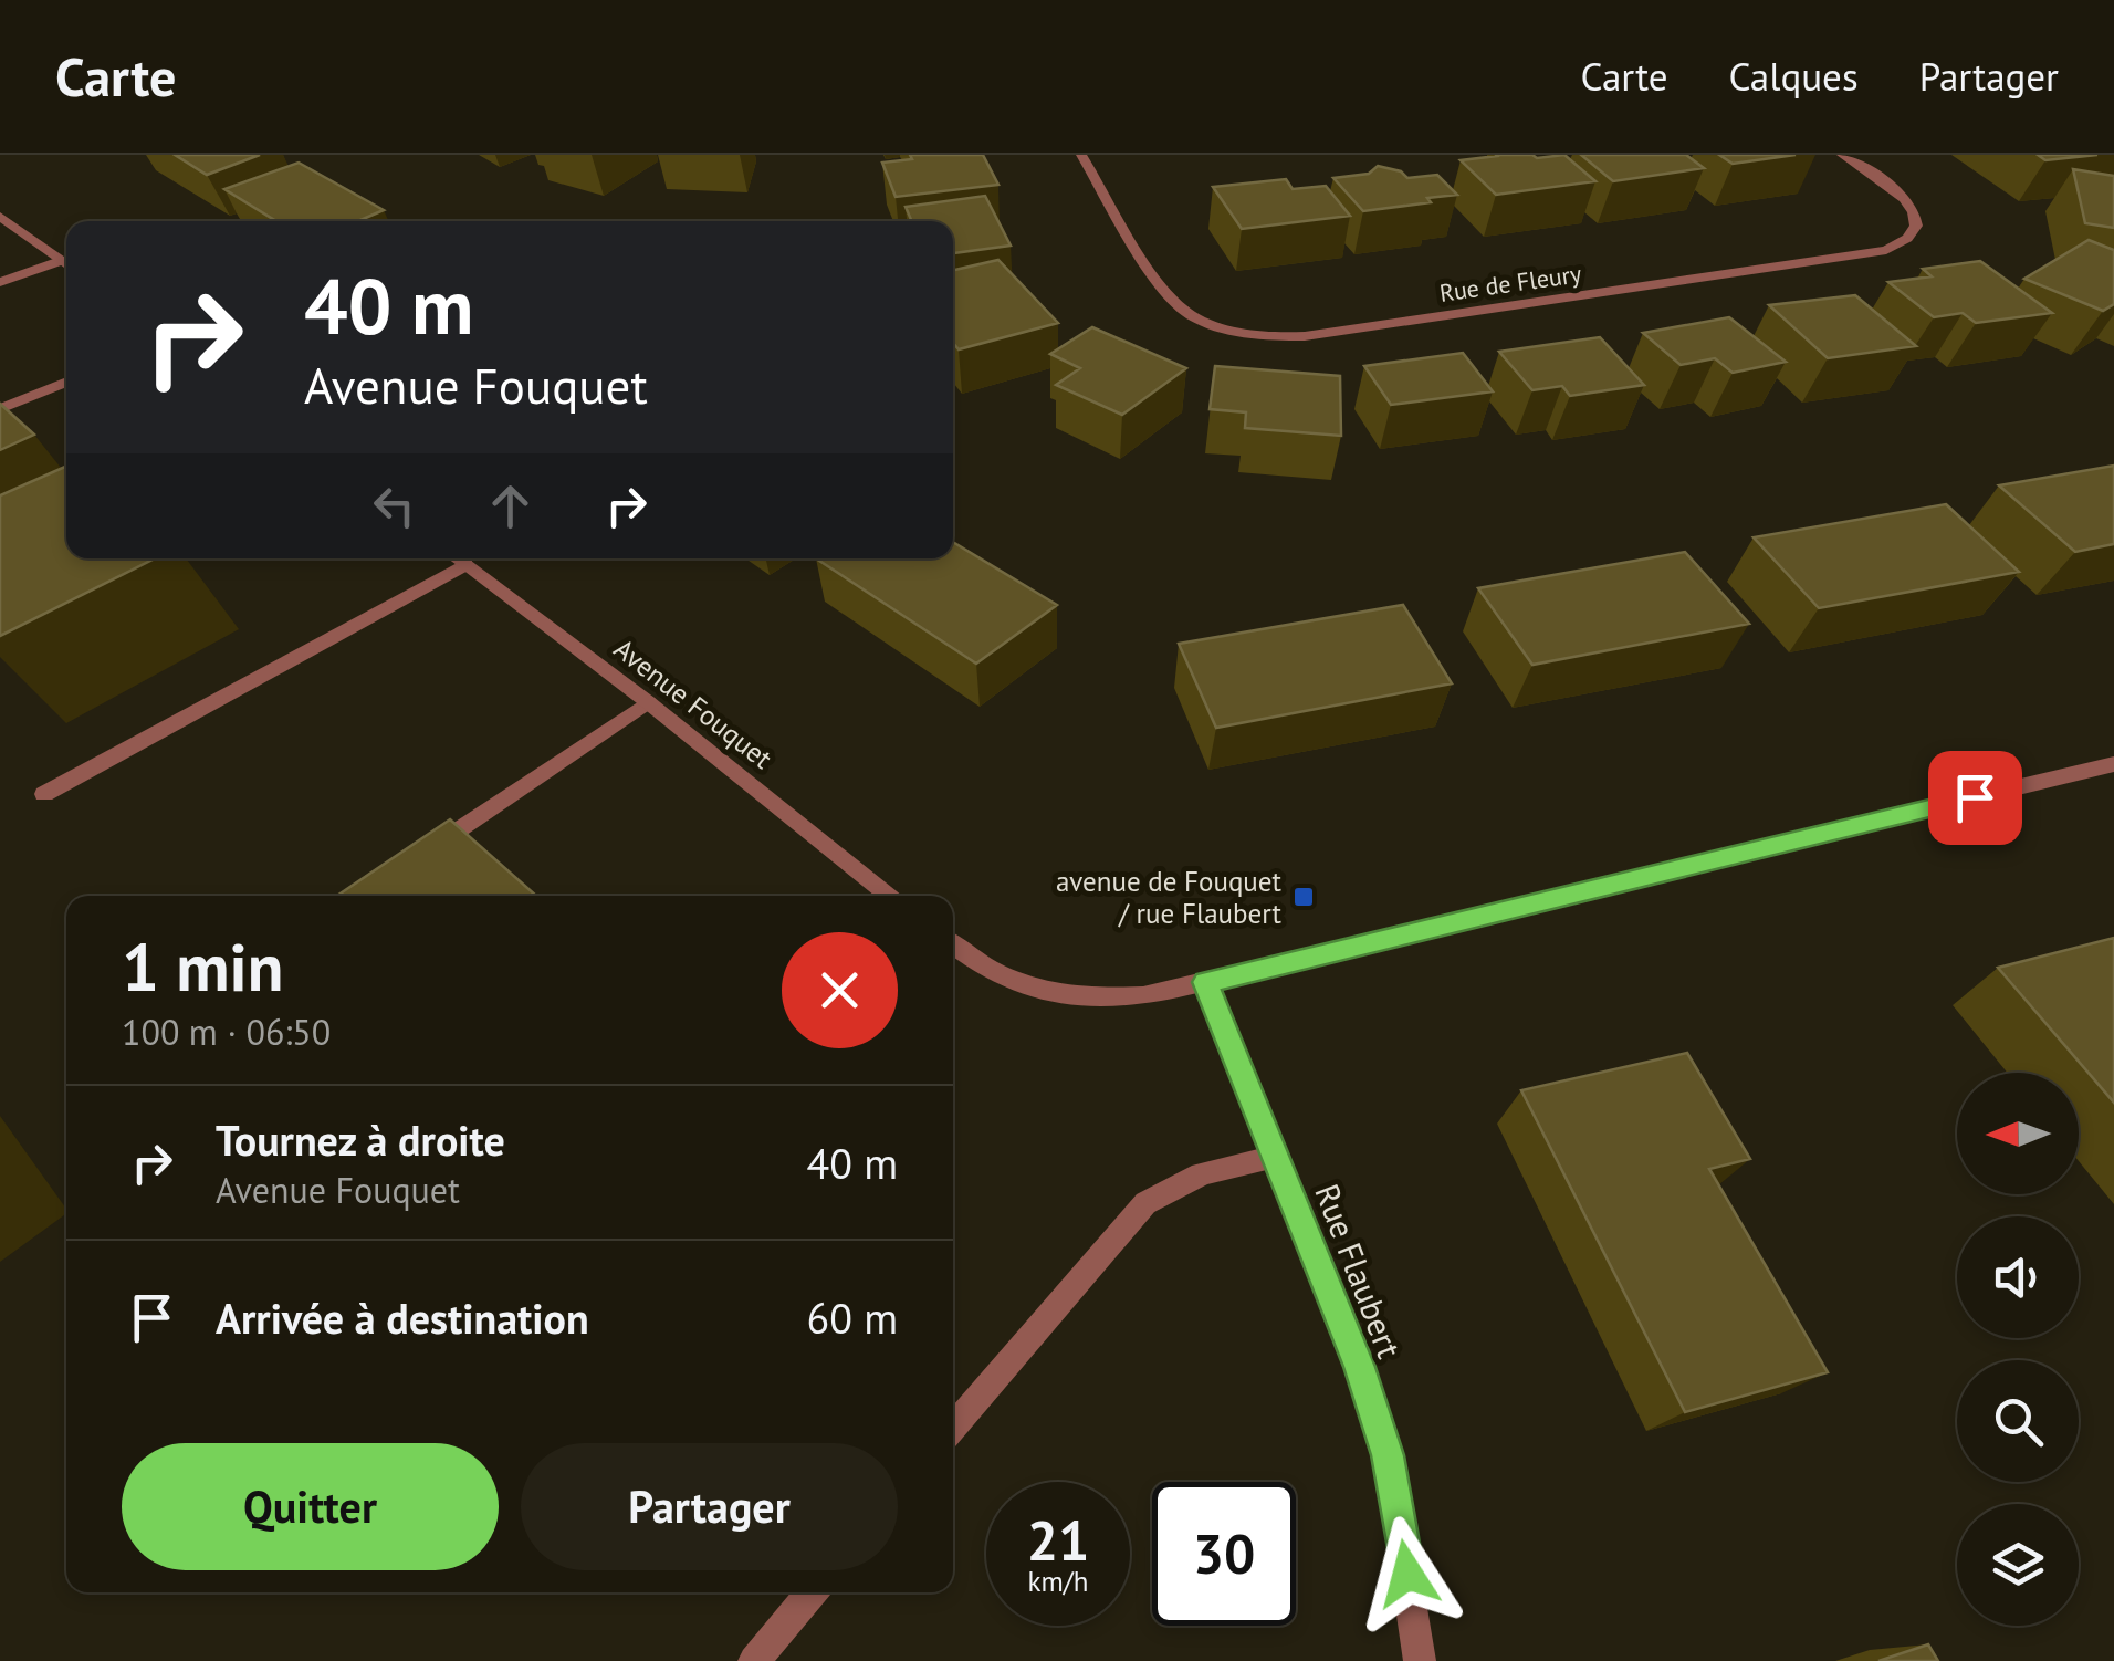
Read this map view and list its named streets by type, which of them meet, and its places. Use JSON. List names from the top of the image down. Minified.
{"streets":{"street":["Rue de Fleury","Avenue Fouquet","Rue Flaubert"]},"places":{"transit":["avenue de Fouquet / rue Flaubert"]},"north":"left","page":{"header":"Carte","nav":["Carte","Calques","Partager"],"turn":["40 m","Avenue Fouquet"],"heading":["1 min","100 m · 06:50"],"list":[{"name":"Tournez à droite","note":"Avenue Fouquet","value":"40 m"},{"name":"Arrivée à destination","value":"60 m"}],"buttons":["Quitter","Partager"],"speed":"21 km/h","limit":"30"}}
